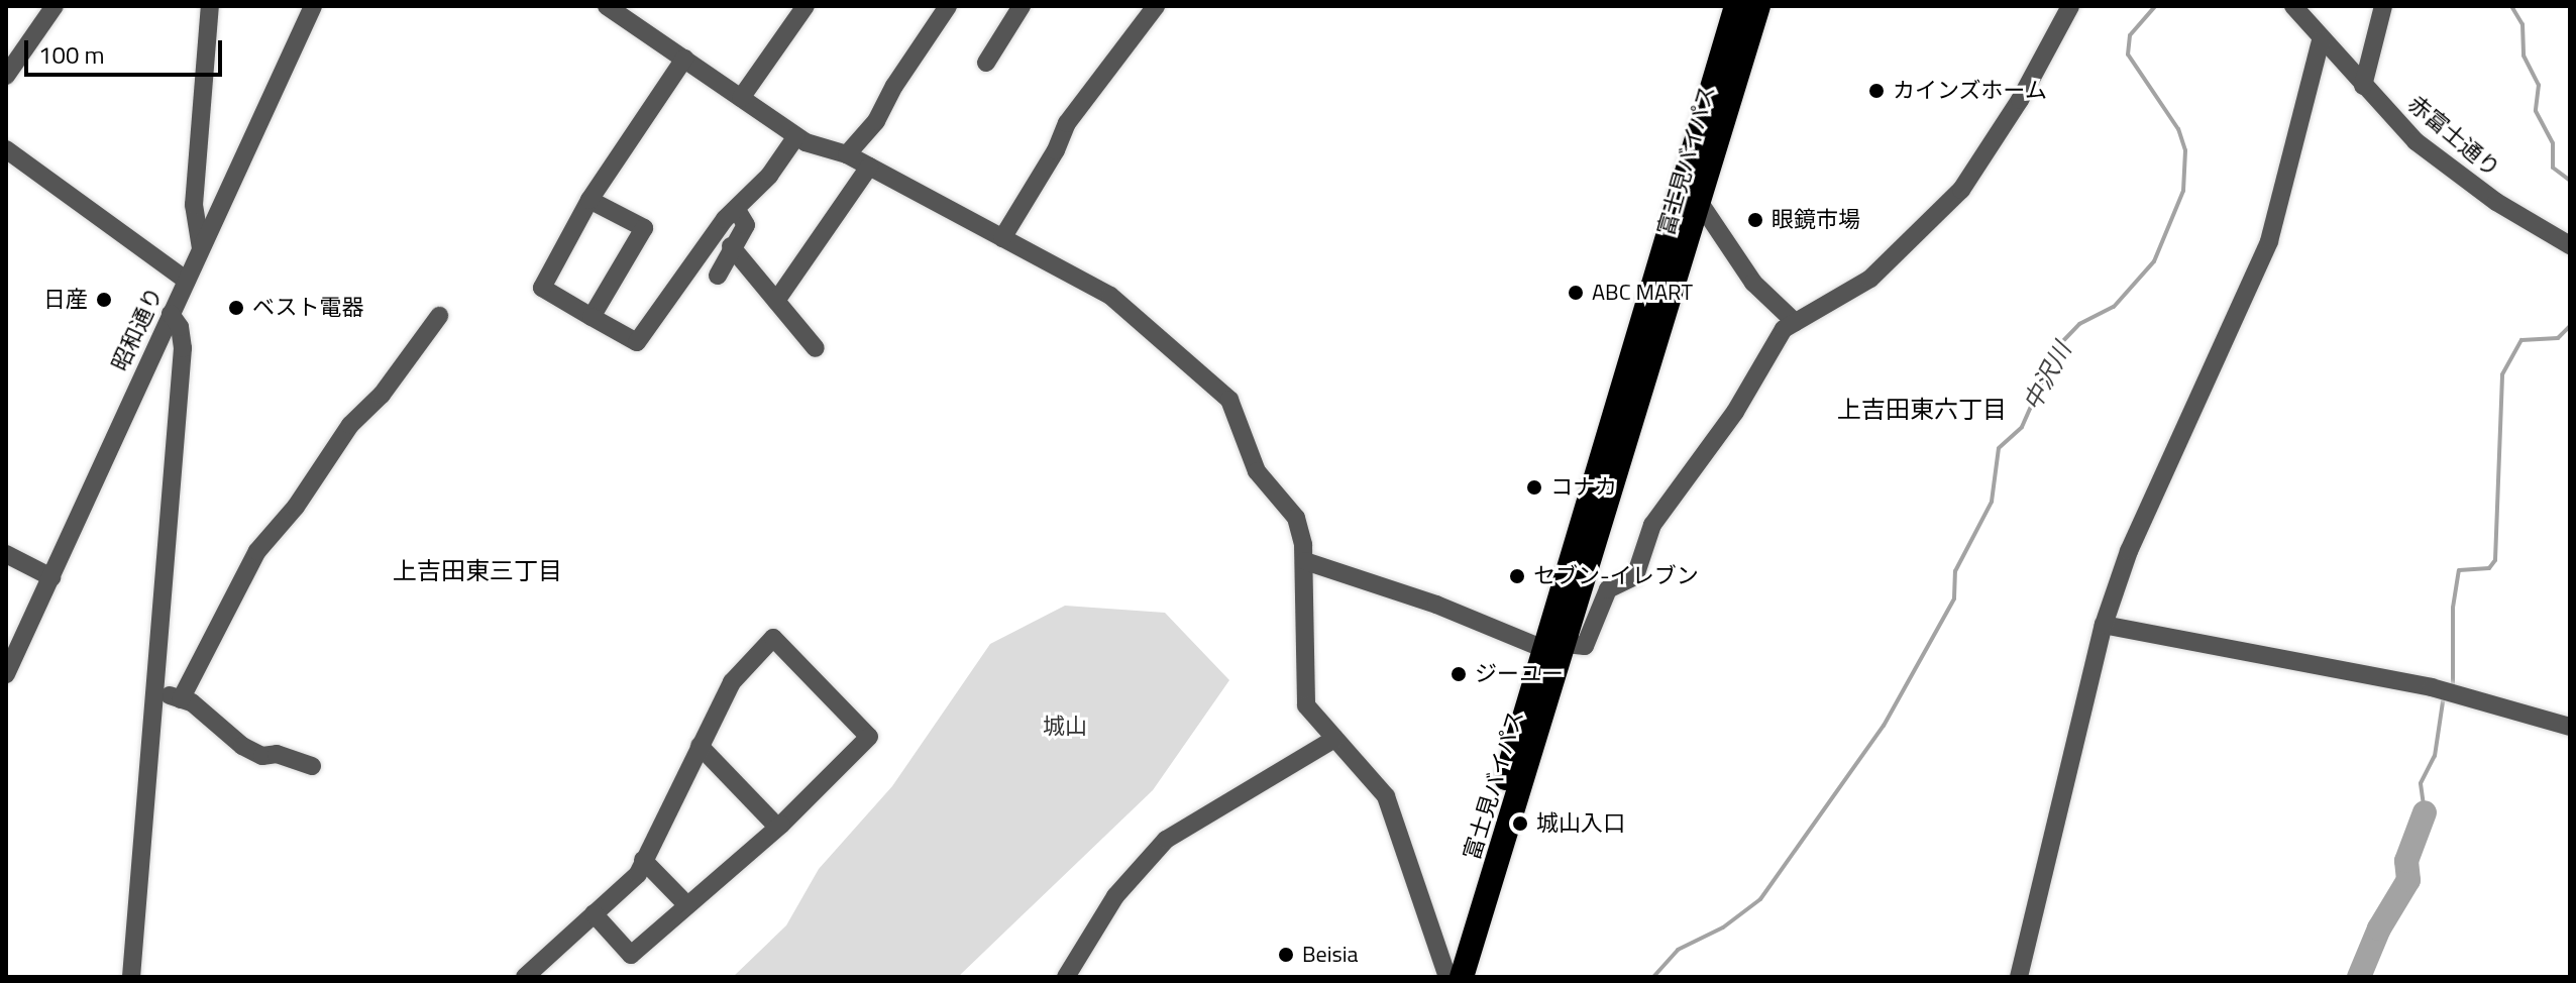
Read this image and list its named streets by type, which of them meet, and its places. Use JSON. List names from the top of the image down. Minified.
{"streets":{"highway":["富士見バイパス"],"street":["赤富士通り","昭和通り"]},"districts":["上吉田東六丁目","上吉田東三丁目"],"water":["中沢川"],"parks":["城山"],"places":["カインズホーム","眼鏡市場","ABC MART","日産","ベスト電器","コナカ","セブン-イレブン","ジーユー","城山入口","Beisia"],"scale_bar":"100 m"}
